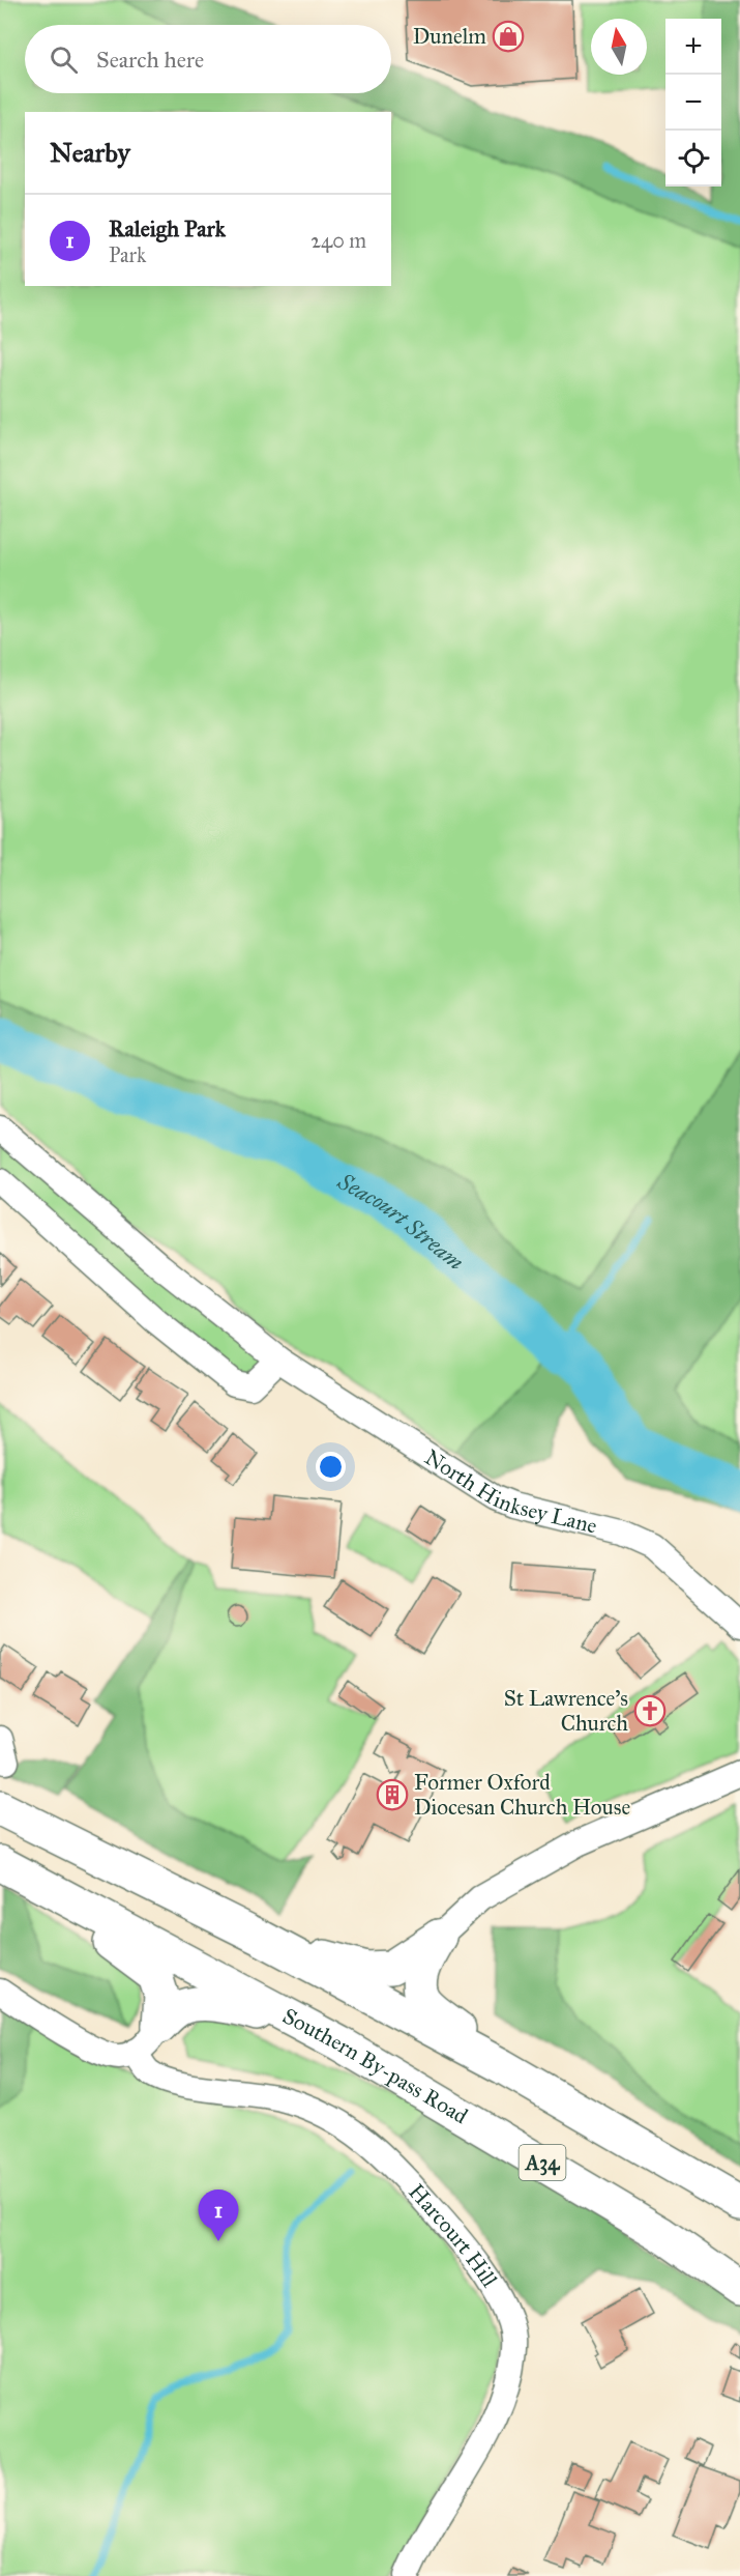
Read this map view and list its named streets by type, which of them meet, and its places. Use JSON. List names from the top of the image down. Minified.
{"streets":{"highway":["Southern By-pass Road","A34"],"street":["North Hinksey Lane","Harcourt Hill"]},"water":["Seacourt Stream"],"places":{"shop":["Dunelm"],"church":["St Lawrence's Church"],"building":["Former Oxford Diocesan Church House"]},"north":"top","page":{"map_buttons":["+","−"],"search":"Search here","heading":"Nearby","list":[{"mark":"1","name":"Raleigh Park","note":"Park","value":"240 m"}],"pins":"1"}}
